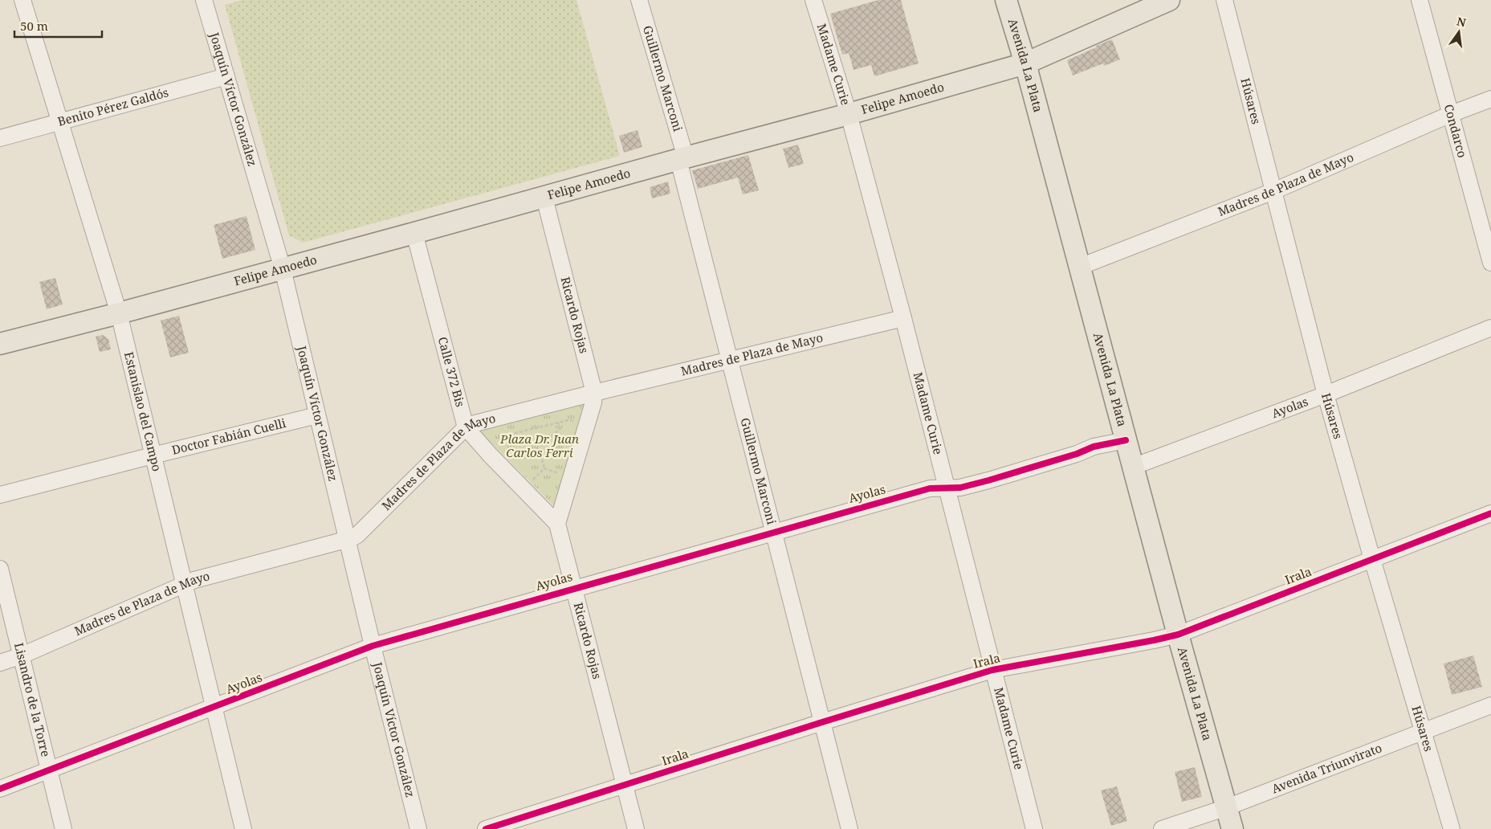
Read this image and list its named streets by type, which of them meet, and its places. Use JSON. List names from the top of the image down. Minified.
{"streets":{"main road":["Avenida La Plata","Felipe Amoedo"],"street":["Madame Curie","Guillermo Marconi","Joaquín Víctor González","Húsares","Benito Pérez Galdós","Condarco","Madres de Plaza de Mayo","Ricardo Rojas","Calle 372 Bis","Ayolas","Estanislao del Campo","Doctor Fabián Cuelli","Irala","Lisandro de la Torre","Avenida Triunvirato"]},"crossings":[["Madame Curie","Felipe Amoedo"],["Madame Curie","Madres de Plaza de Mayo"],["Madame Curie","Ayolas"],["Madame Curie","Irala"],["Avenida La Plata","Felipe Amoedo"],["Avenida La Plata","Madres de Plaza de Mayo"],["Avenida La Plata","Ayolas"],["Avenida La Plata","Irala"],["Avenida La Plata","Avenida Triunvirato"],["Guillermo Marconi","Felipe Amoedo"],["Guillermo Marconi","Madres de Plaza de Mayo"],["Guillermo Marconi","Ayolas"],["Guillermo Marconi","Irala"],["Joaquín Víctor González","Felipe Amoedo"],["Joaquín Víctor González","Benito Pérez Galdós"],["Joaquín Víctor González","Madres de Plaza de Mayo"],["Joaquín Víctor González","Ayolas"],["Joaquín Víctor González","Doctor Fabián Cuelli"],["Felipe Amoedo","Ricardo Rojas"],["Felipe Amoedo","Calle 372 Bis"],["Felipe Amoedo","Estanislao del Campo"],["Húsares","Madres de Plaza de Mayo"],["Húsares","Ayolas"],["Húsares","Irala"],["Húsares","Avenida Triunvirato"],["Benito Pérez Galdós","Estanislao del Campo"],["Condarco","Madres de Plaza de Mayo"],["Madres de Plaza de Mayo","Ricardo Rojas"],["Madres de Plaza de Mayo","Calle 372 Bis"],["Madres de Plaza de Mayo","Estanislao del Campo"],["Madres de Plaza de Mayo","Lisandro de la Torre"],["Ricardo Rojas","Calle 372 Bis"],["Ricardo Rojas","Ayolas"],["Ricardo Rojas","Irala"],["Ayolas","Estanislao del Campo"],["Ayolas","Lisandro de la Torre"],["Estanislao del Campo","Doctor Fabián Cuelli"]],"parks":["Plaza Dr. Juan Carlos Ferri"],"scale_bar":"50 m","north":"top"}
